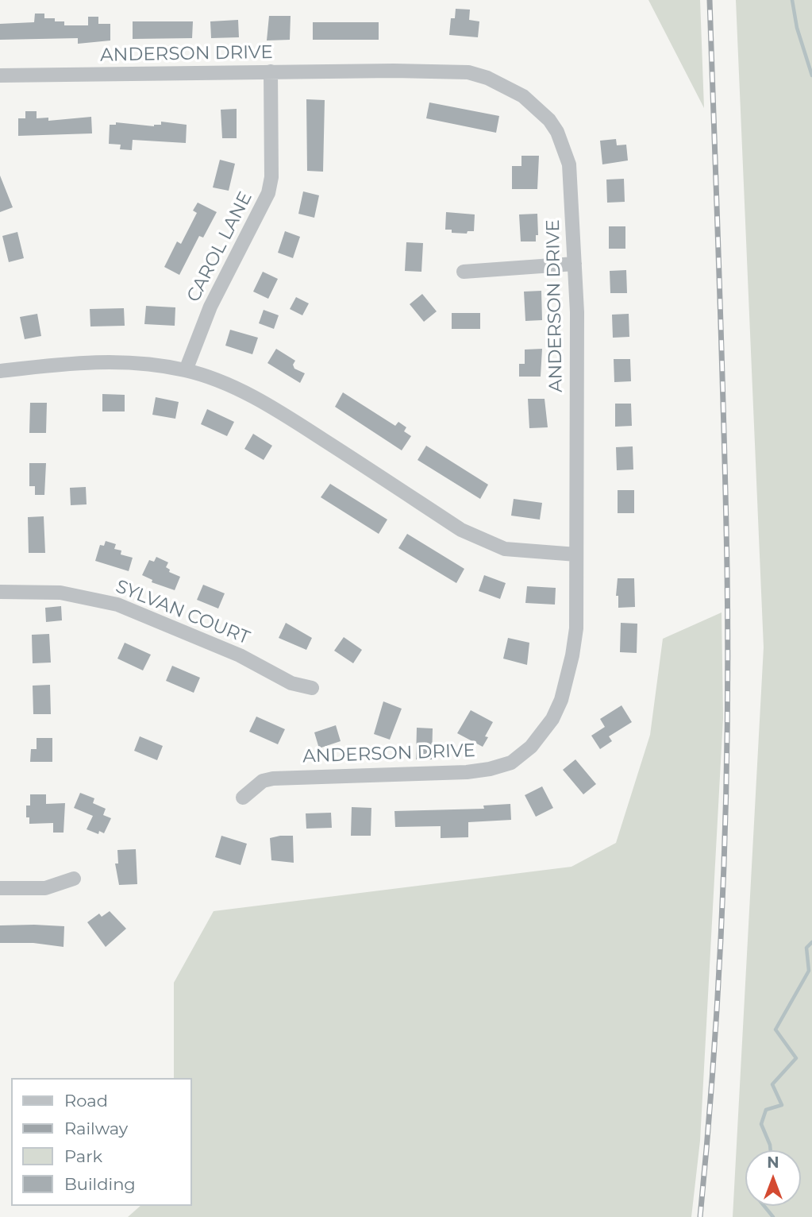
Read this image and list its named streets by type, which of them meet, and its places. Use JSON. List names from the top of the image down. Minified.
{"streets":{"street":["ANDERSON DRIVE","CAROL LANE","SYLVAN COURT"]},"crossings":[["ANDERSON DRIVE","CAROL LANE"]],"legend":["Road","Railway","Park","Building"],"north":"top"}
